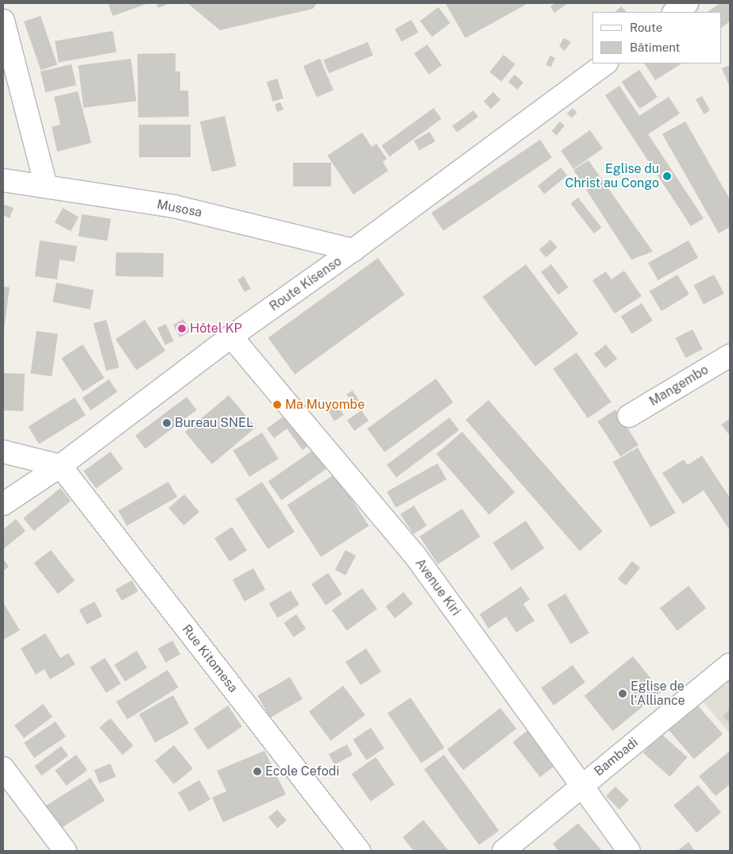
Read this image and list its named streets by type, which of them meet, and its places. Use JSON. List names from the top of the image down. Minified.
{"streets":{"street":["Musosa","Route Kisenso","Mangembo","Avenue Kiri","Rue Kitomesa","Bambadi"]},"crossings":[["Musosa","Route Kisenso"],["Route Kisenso","Avenue Kiri"],["Route Kisenso","Rue Kitomesa"],["Avenue Kiri","Bambadi"]],"places":["Eglise du Christ au Congo","Hôtel KP","Ma Muyombe","Bureau SNEL","Eglise de l'Alliance","Ecole Cefodi"],"legend":["Route","Bâtiment"]}
